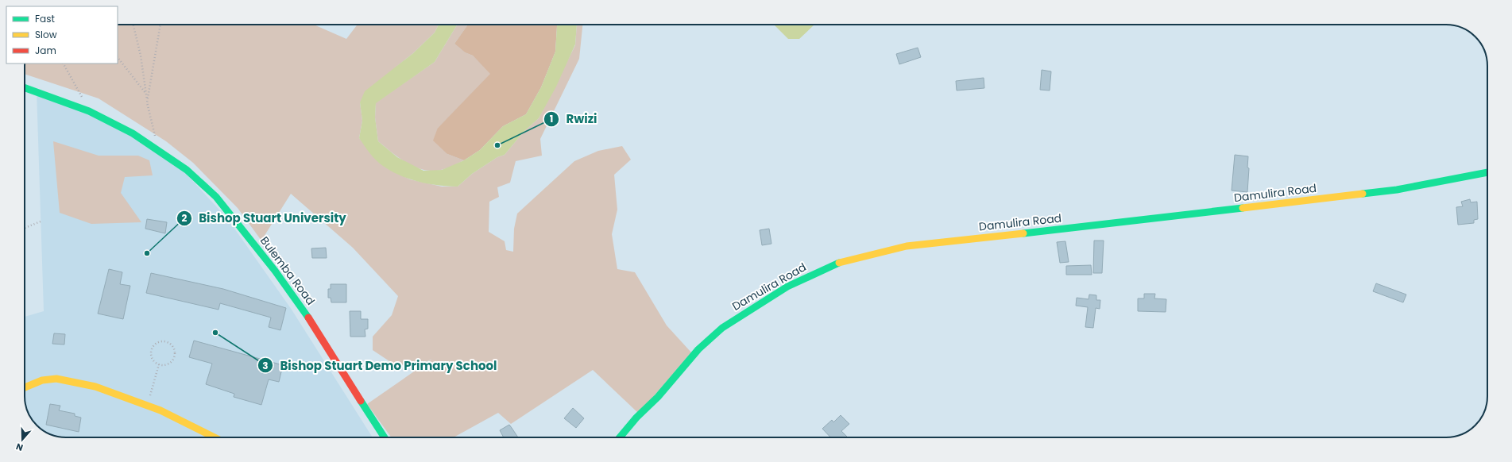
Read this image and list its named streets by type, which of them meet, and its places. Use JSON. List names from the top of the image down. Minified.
{"streets":{"street":["Damulira Road","Bulemba Road"]},"places":["Rwizi","Bishop Stuart University","Bishop Stuart Demo Primary School"],"legend":["Fast","Slow","Jam"],"north":"bottom"}
